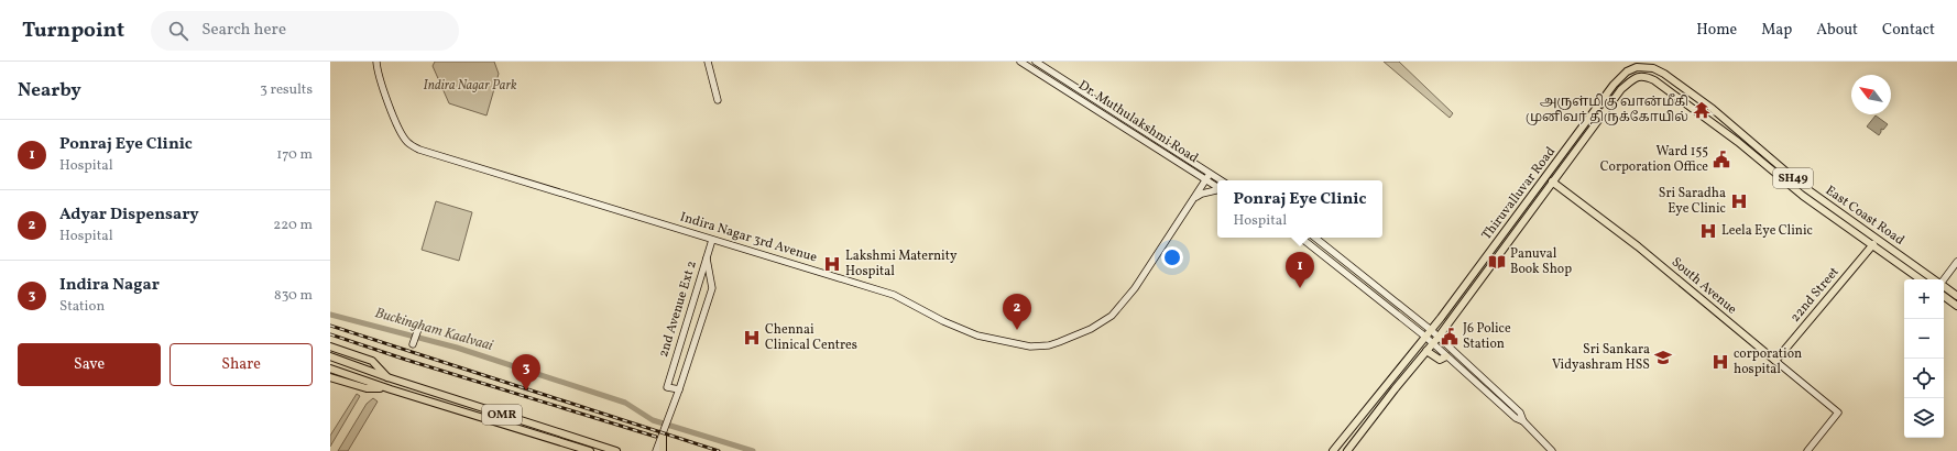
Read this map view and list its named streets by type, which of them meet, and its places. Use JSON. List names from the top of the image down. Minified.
{"streets":{"main road":["SH49","Thiruvalluvar Road","East Coast Road","South Avenue","22nd Street","OMR"],"street":["Dr. Muthulakshmi Road","Indira Nagar 3rd Avenue","2nd Avenue Ext 2"]},"crossings":[["Dr. Muthulakshmi Road","Indira Nagar 3rd Avenue"],["SH49","Thiruvalluvar Road"],["SH49","South Avenue"],["Thiruvalluvar Road","East Coast Road"],["Thiruvalluvar Road","South Avenue"],["Thiruvalluvar Road","22nd Street"],["East Coast Road","22nd Street"],["Indira Nagar 3rd Avenue","2nd Avenue Ext 2"],["South Avenue","22nd Street"]],"water":["Buckingham Kaalvaai"],"parks":["Indira Nagar Park"],"places":{"temple":["அருள்மிகு வான்மீகி முனிவர் திருக்கோயில்"],"public building":["Ward 155 Corporation Office","J6 Police Station"],"hospital":["Sri Saradha Eye Clinic","Leela Eye Clinic","Lakshmi Maternity Hospital","Chennai Clinical Centres","corporation hospital"],"library":["Panuval Book Shop"],"school or university":["Sri Sankara Vidyashram HSS"]},"north":"top left","page":{"header":"Turnpoint","search":"Search here","nav":["Home","Map","About","Contact"],"heading":["Nearby","3 results"],"list":[{"mark":"1","name":"Ponraj Eye Clinic","note":"Hospital","value":"170 m"},{"mark":"2","name":"Adyar Dispensary","note":"Hospital","value":"220 m"},{"mark":"3","name":"Indira Nagar","note":"Station","value":"830 m"}],"popup":["Ponraj Eye Clinic","Hospital"],"pins":["1","2","3"],"map_buttons":["+","−"],"buttons":["Save","Share"]}}
